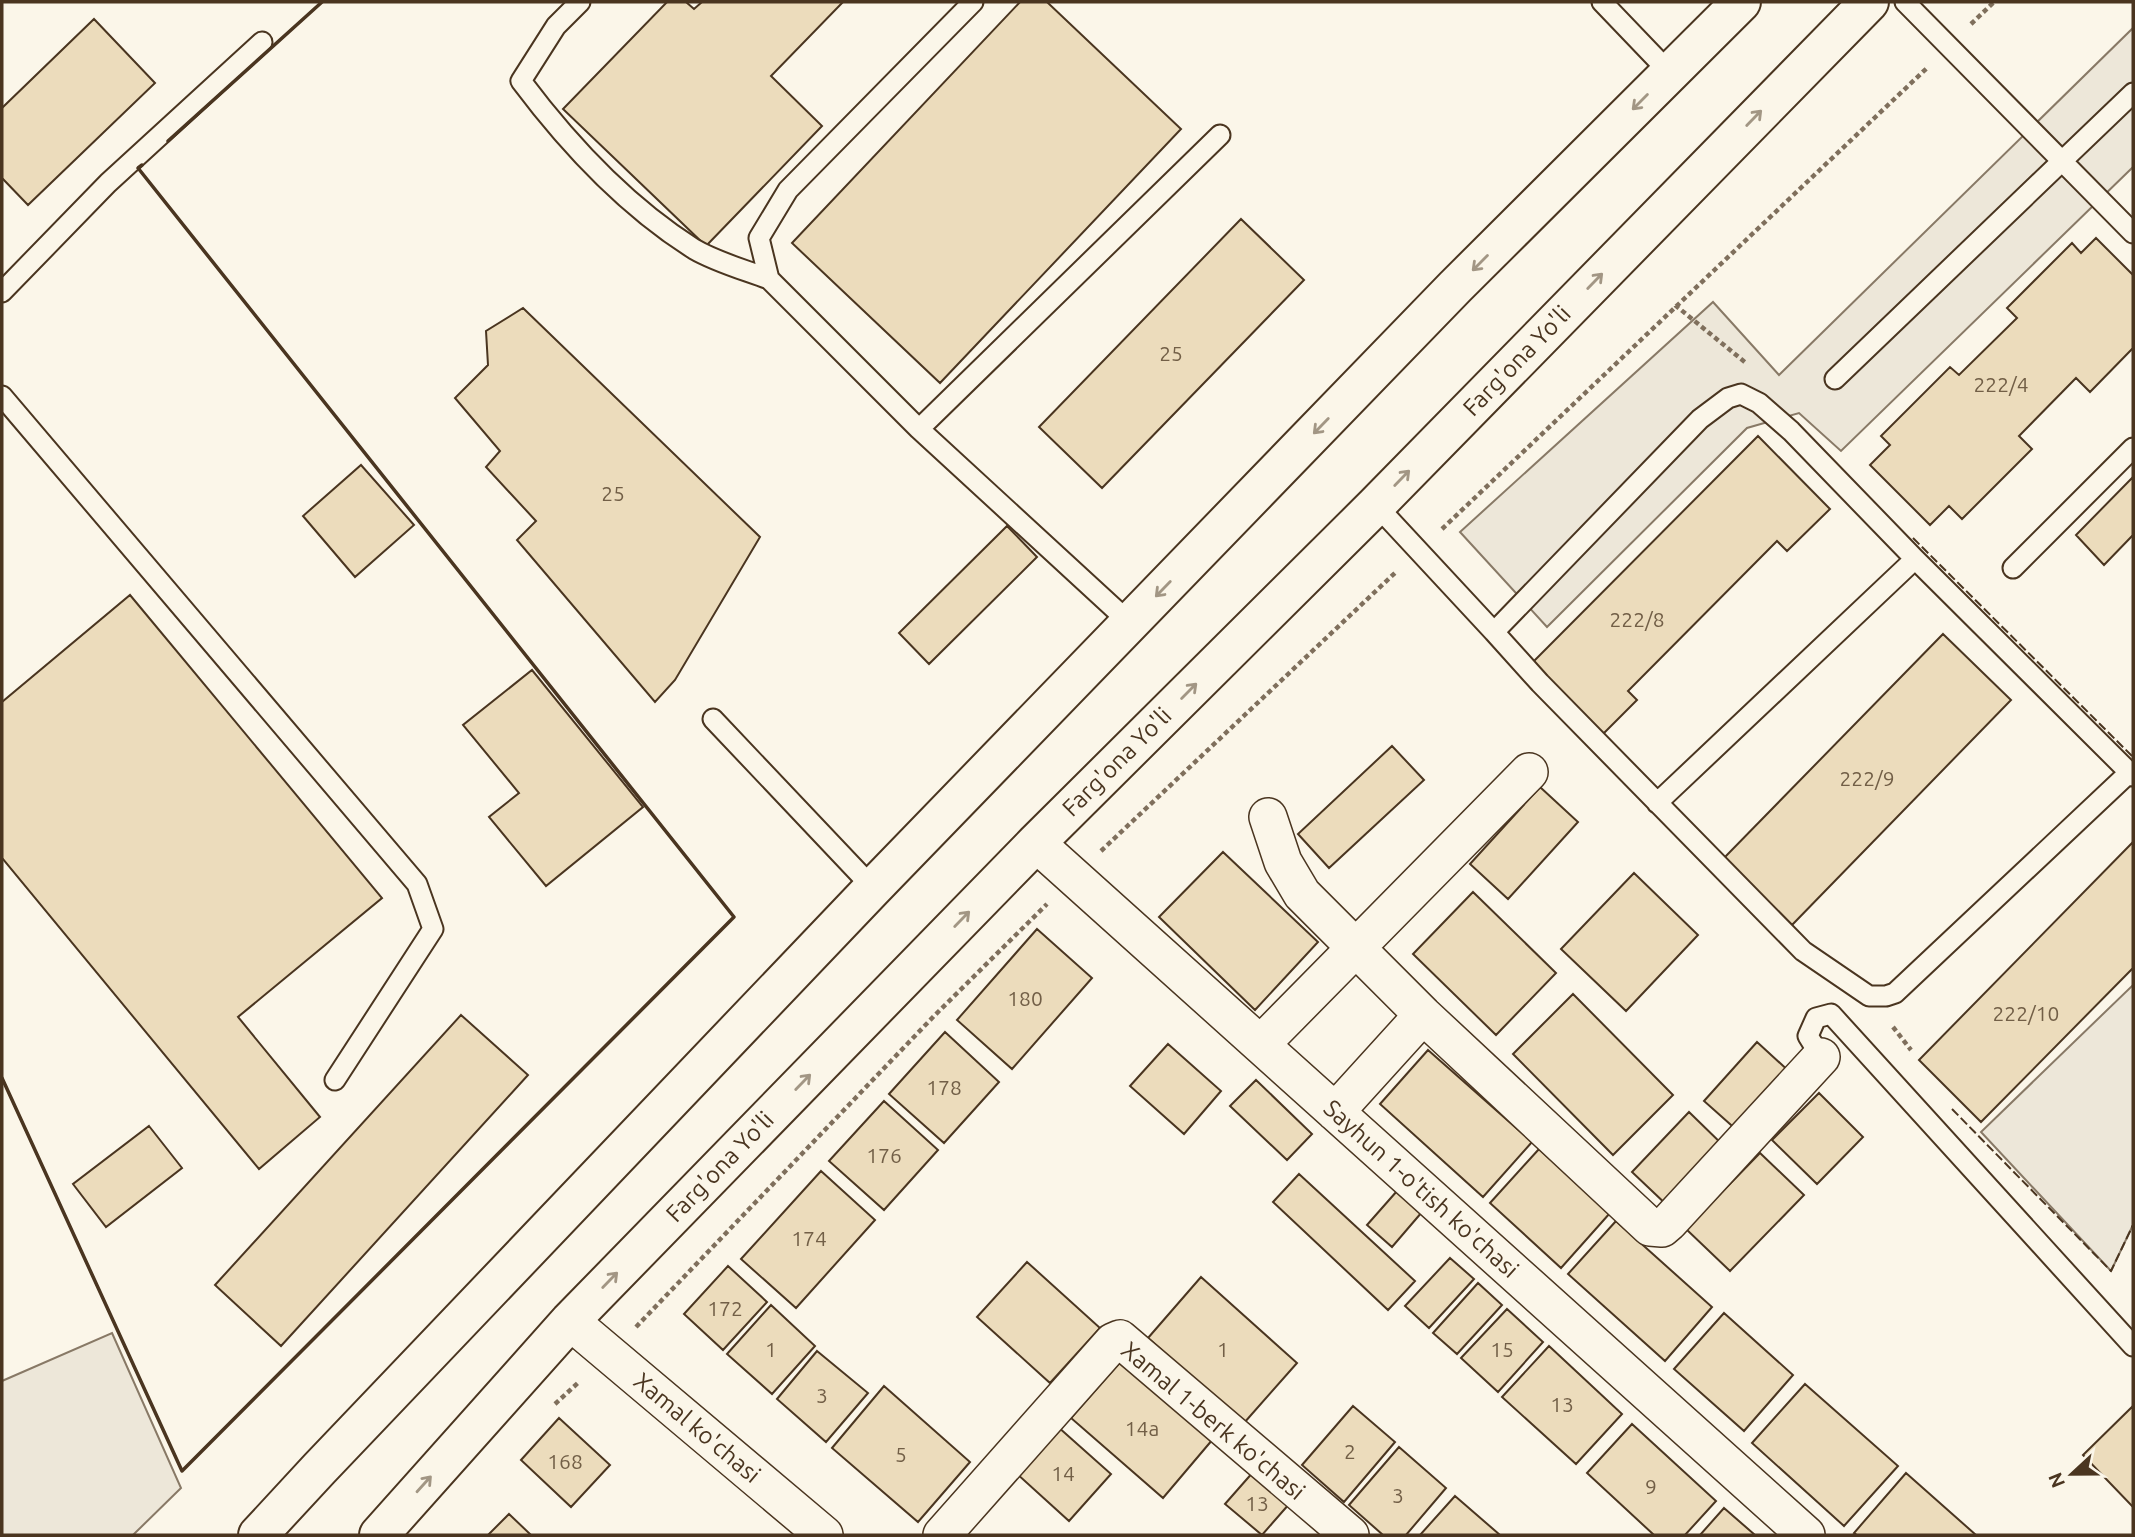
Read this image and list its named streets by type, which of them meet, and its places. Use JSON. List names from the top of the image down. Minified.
{"streets":{"main road":["Farg'ona Yo'li"],"street":["Sayhun 1-o'tish ko'chasi","Xamal 1-berk ko'chasi","Xamal ko'chasi"]},"crossings":[["Farg'ona Yo'li","Sayhun 1-o'tish ko'chasi"],["Farg'ona Yo'li","Xamal ko'chasi"]],"house_numbers":["25","222/4","25","222/8","222/9","180","222/10","178","176","174","172","1","1","15","3","13","14a","2","5","168","14","9","3","13"],"north":"left"}
